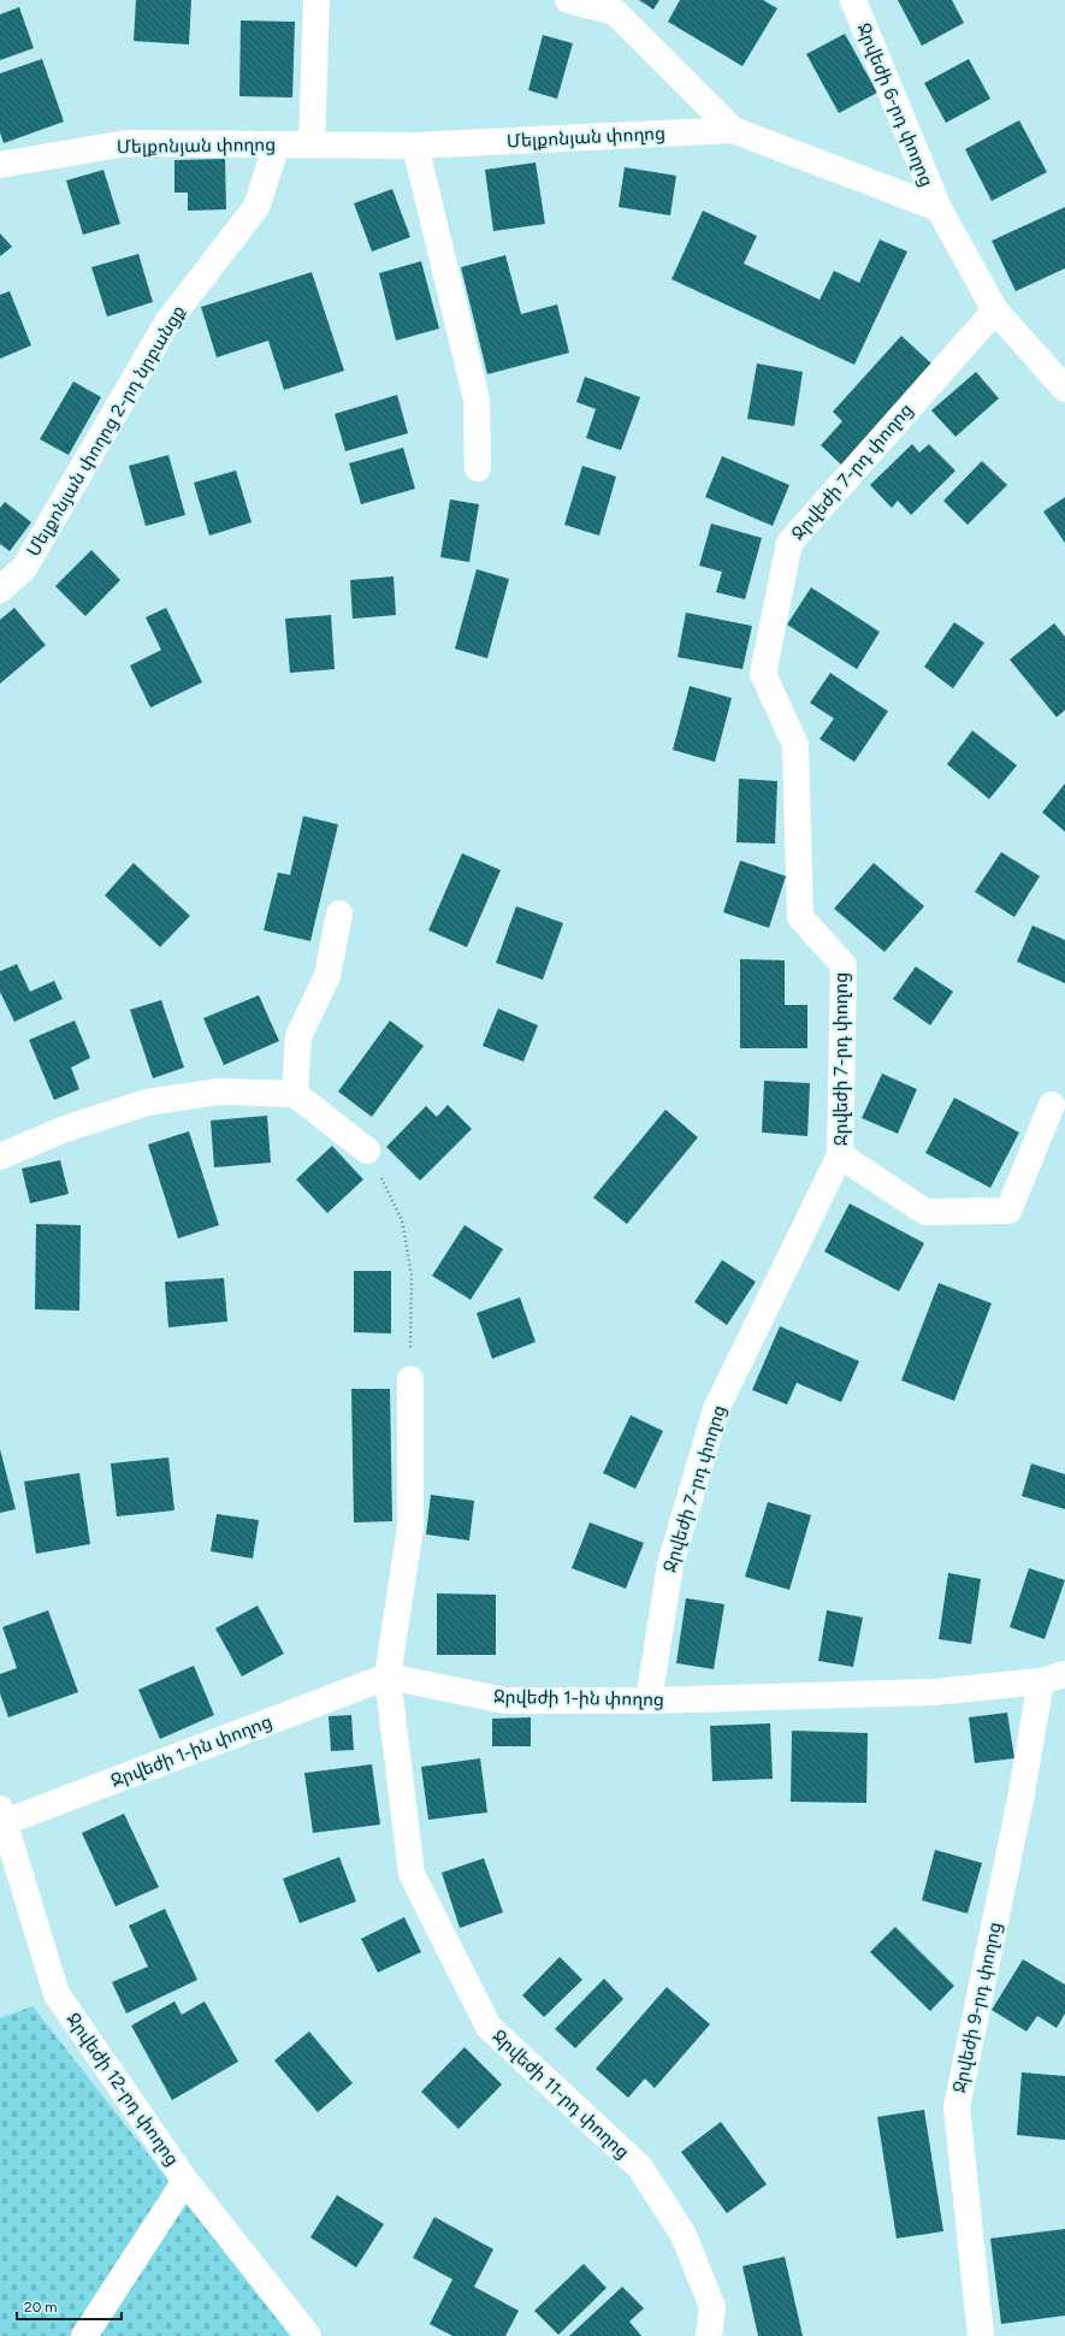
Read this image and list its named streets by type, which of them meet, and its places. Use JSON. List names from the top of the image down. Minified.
{"streets":{"street":["Ջրվեժի 6-րդ փողոց","Մելքոնյան փողոց","Մելքոնյան փողոց 2-րդ նրբանցք","Ջրվեժի 7-րդ փողոց","Ջրվեժի 1-ին փողոց","Ջրվեժի 9-րդ փողոց","Ջրվեժի 12-րդ փողոց","Ջրվեժի 11-րդ փողոց"]},"crossings":[["Ջրվեժի 6-րդ փողոց","Մելքոնյան փողոց"],["Մելքոնյան փողոց","Մելքոնյան փողոց 2-րդ նրբանցք"],["Ջրվեժի 7-րդ փողոց","Ջրվեժի 1-ին փողոց"],["Ջրվեժի 1-ին փողոց","Ջրվեժի 9-րդ փողոց"],["Ջրվեժի 1-ին փողոց","Ջրվեժի 12-րդ փողոց"],["Ջրվեժի 1-ին փողոց","Ջրվեժի 11-րդ փողոց"]],"scale_bar":"20 m"}
